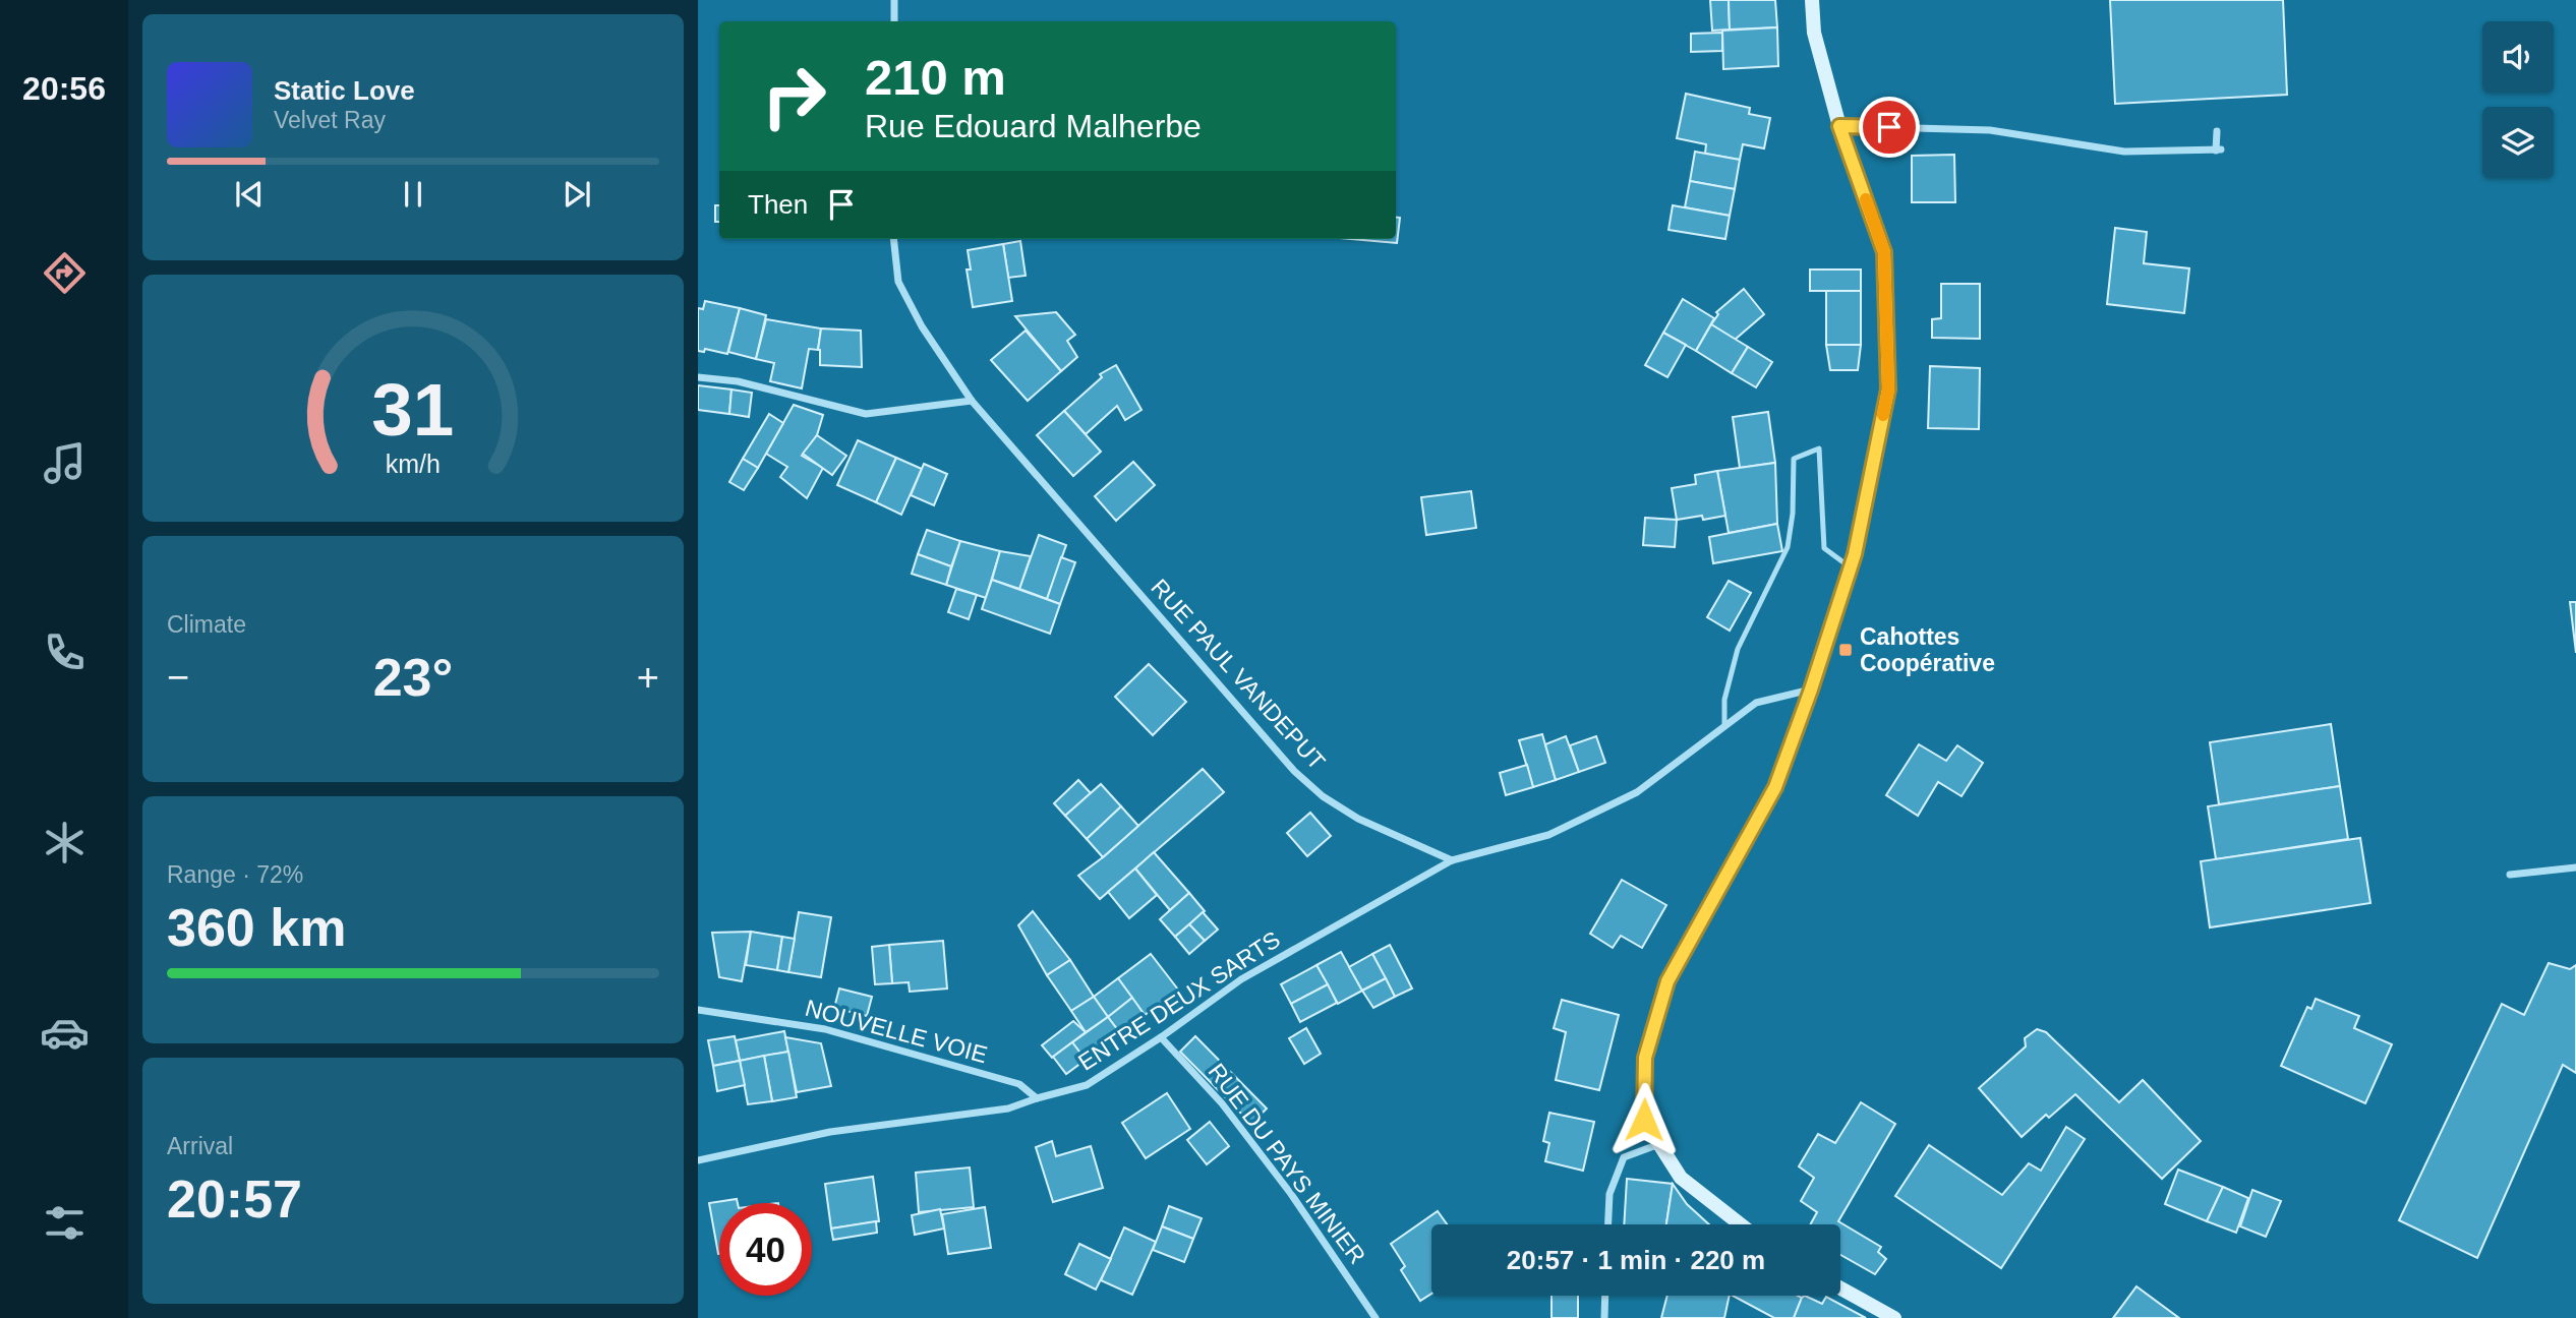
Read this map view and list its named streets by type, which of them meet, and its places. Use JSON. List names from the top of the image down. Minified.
{"streets":{"street":["RUE PAUL VANDEPUT","ENTRE DEUX SARTS","NOUVELLE VOIE","RUE DU PAYS MINIER"]},"crossings":[["RUE PAUL VANDEPUT","ENTRE DEUX SARTS"],["ENTRE DEUX SARTS","NOUVELLE VOIE"],["ENTRE DEUX SARTS","RUE DU PAYS MINIER"]],"places":{"transit":["Cahottes Coopérative"]},"page":{"tabs":"20:56","turn":["210 m","Rue Edouard Malherbe"],"song":["Static Love","Velvet Ray"],"then":"Then","tile":["Climate",["Range · 72%","360 km"],["Arrival","20:57"]],"heat":["−","23°","+"],"limit":"40","trip":"20:57 · 1 min · 220 m","gauge":["31","km/h"]}}
